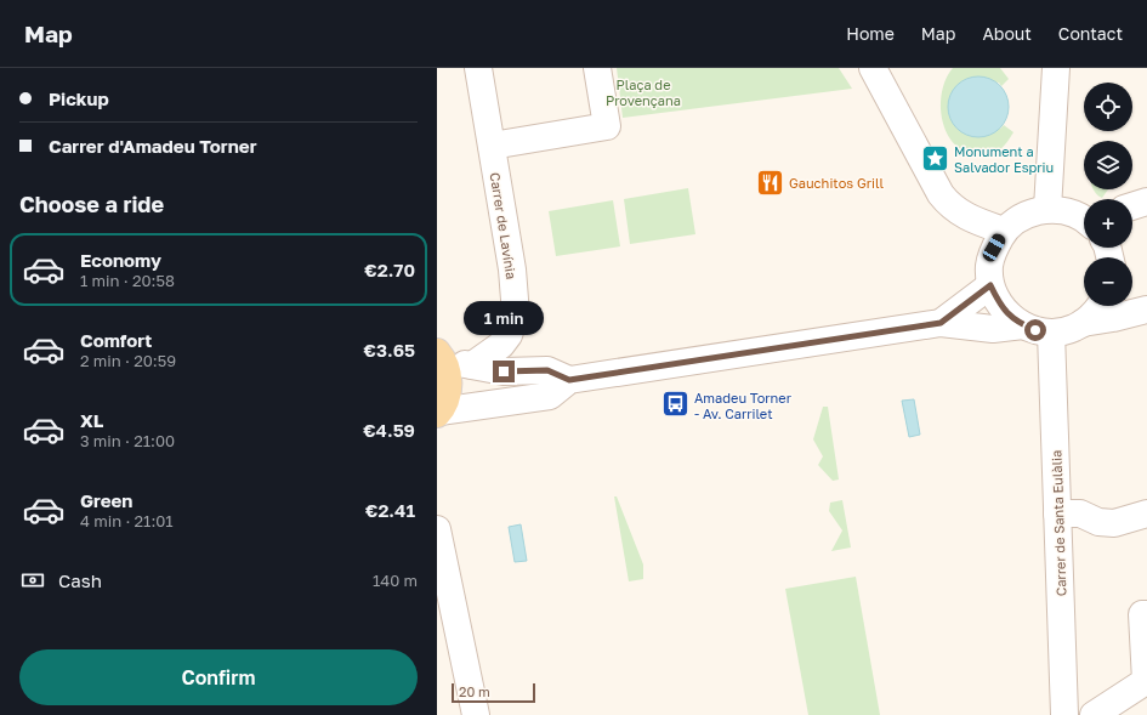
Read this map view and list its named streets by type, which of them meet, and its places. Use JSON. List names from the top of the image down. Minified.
{"streets":{"street":["Carrer de Lavínia","Carrer de Santa Eulàlia"]},"parks":["Plaça de Provençana"],"places":{"place":["Monument a Salvador Espriu"],"restaurant":["Gauchitos Grill"],"bus stop":["Amadeu Torner - Av. Carrilet"]},"scale_bar":"20 m","page":{"header":"Map","nav":["Home","Map","About","Contact"],"banner":["Pickup","Carrer d'Amadeu Torner"],"map_buttons":["+","−"],"heading":"Choose a ride","list":[{"name":"Economy","note":"1 min · 20:58","value":"€2.70"},{"name":"Comfort","note":"2 min · 20:59","value":"€3.65"},{"name":"XL","note":"3 min · 21:00","value":"€4.59"},{"name":"Green","note":"4 min · 21:01","value":"€2.41"}],"bubble":"1 min","pay":["Cash","140 m"],"buttons":"Confirm","scale":"20 m"}}
